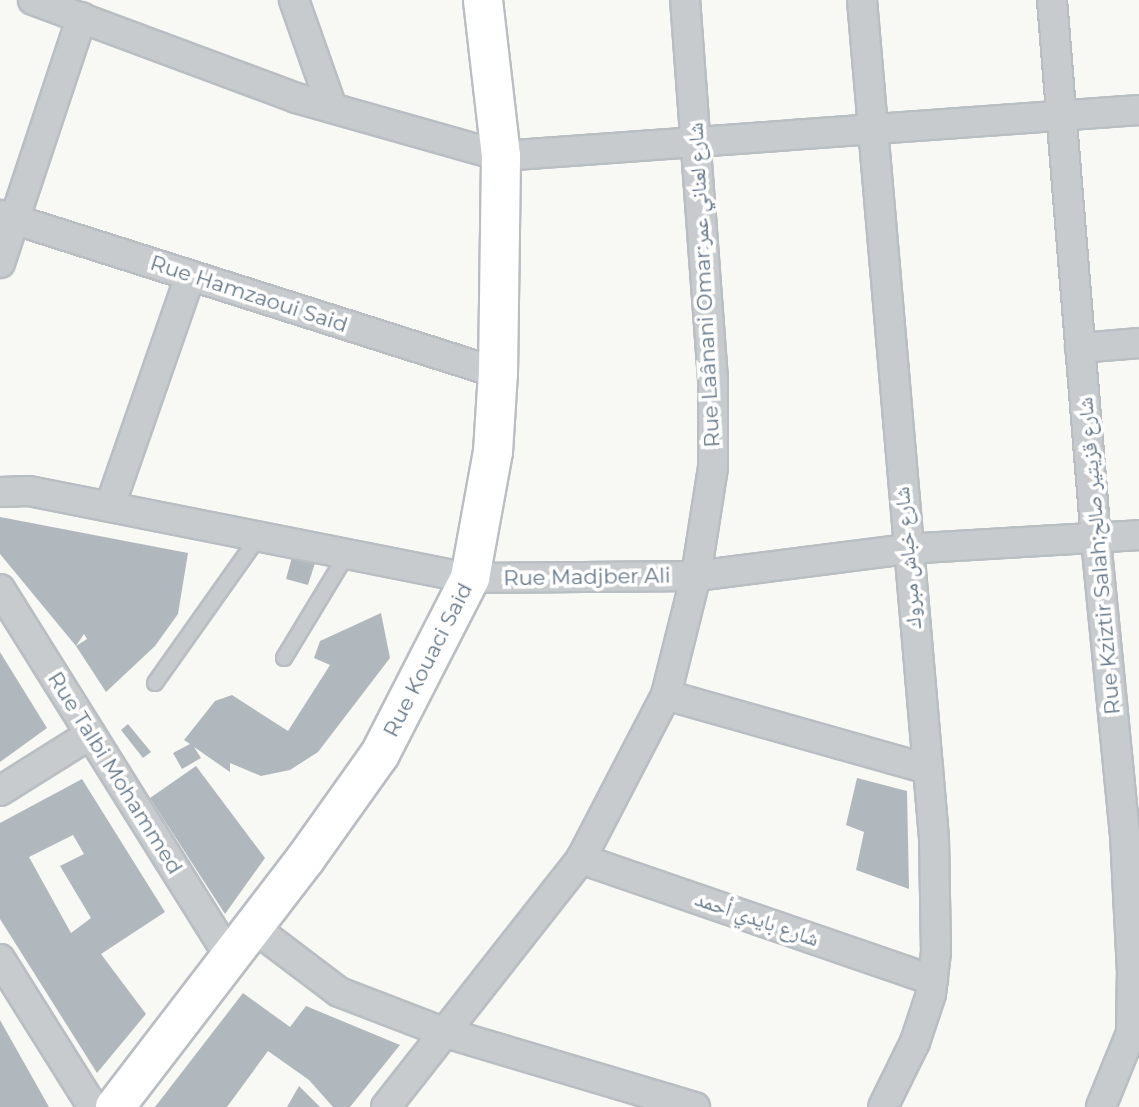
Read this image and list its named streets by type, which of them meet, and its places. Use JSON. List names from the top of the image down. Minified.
{"streets":{"street":["Rue Laânani Omar;شارع لعناني عمر","Rue Hamzaoui Said","Rue Kziztir Salah;شارع قزيتير صالح","شارع خباش مبروك","Rue Madjber Ali","Rue Kouaci Said","Rue Talbi Mohammed","شارع بايدي أحمد"]},"crossings":[["Rue Laânani Omar;شارع لعناني عمر","Rue Madjber Ali"],["Rue Laânani Omar;شارع لعناني عمر","شارع بايدي أحمد"],["Rue Hamzaoui Said","Rue Kouaci Said"],["Rue Kziztir Salah;شارع قزيتير صالح","Rue Madjber Ali"],["شارع خباش مبروك","Rue Madjber Ali"],["شارع خباش مبروك","شارع بايدي أحمد"],["Rue Madjber Ali","Rue Kouaci Said"],["Rue Kouaci Said","Rue Talbi Mohammed"]]}
